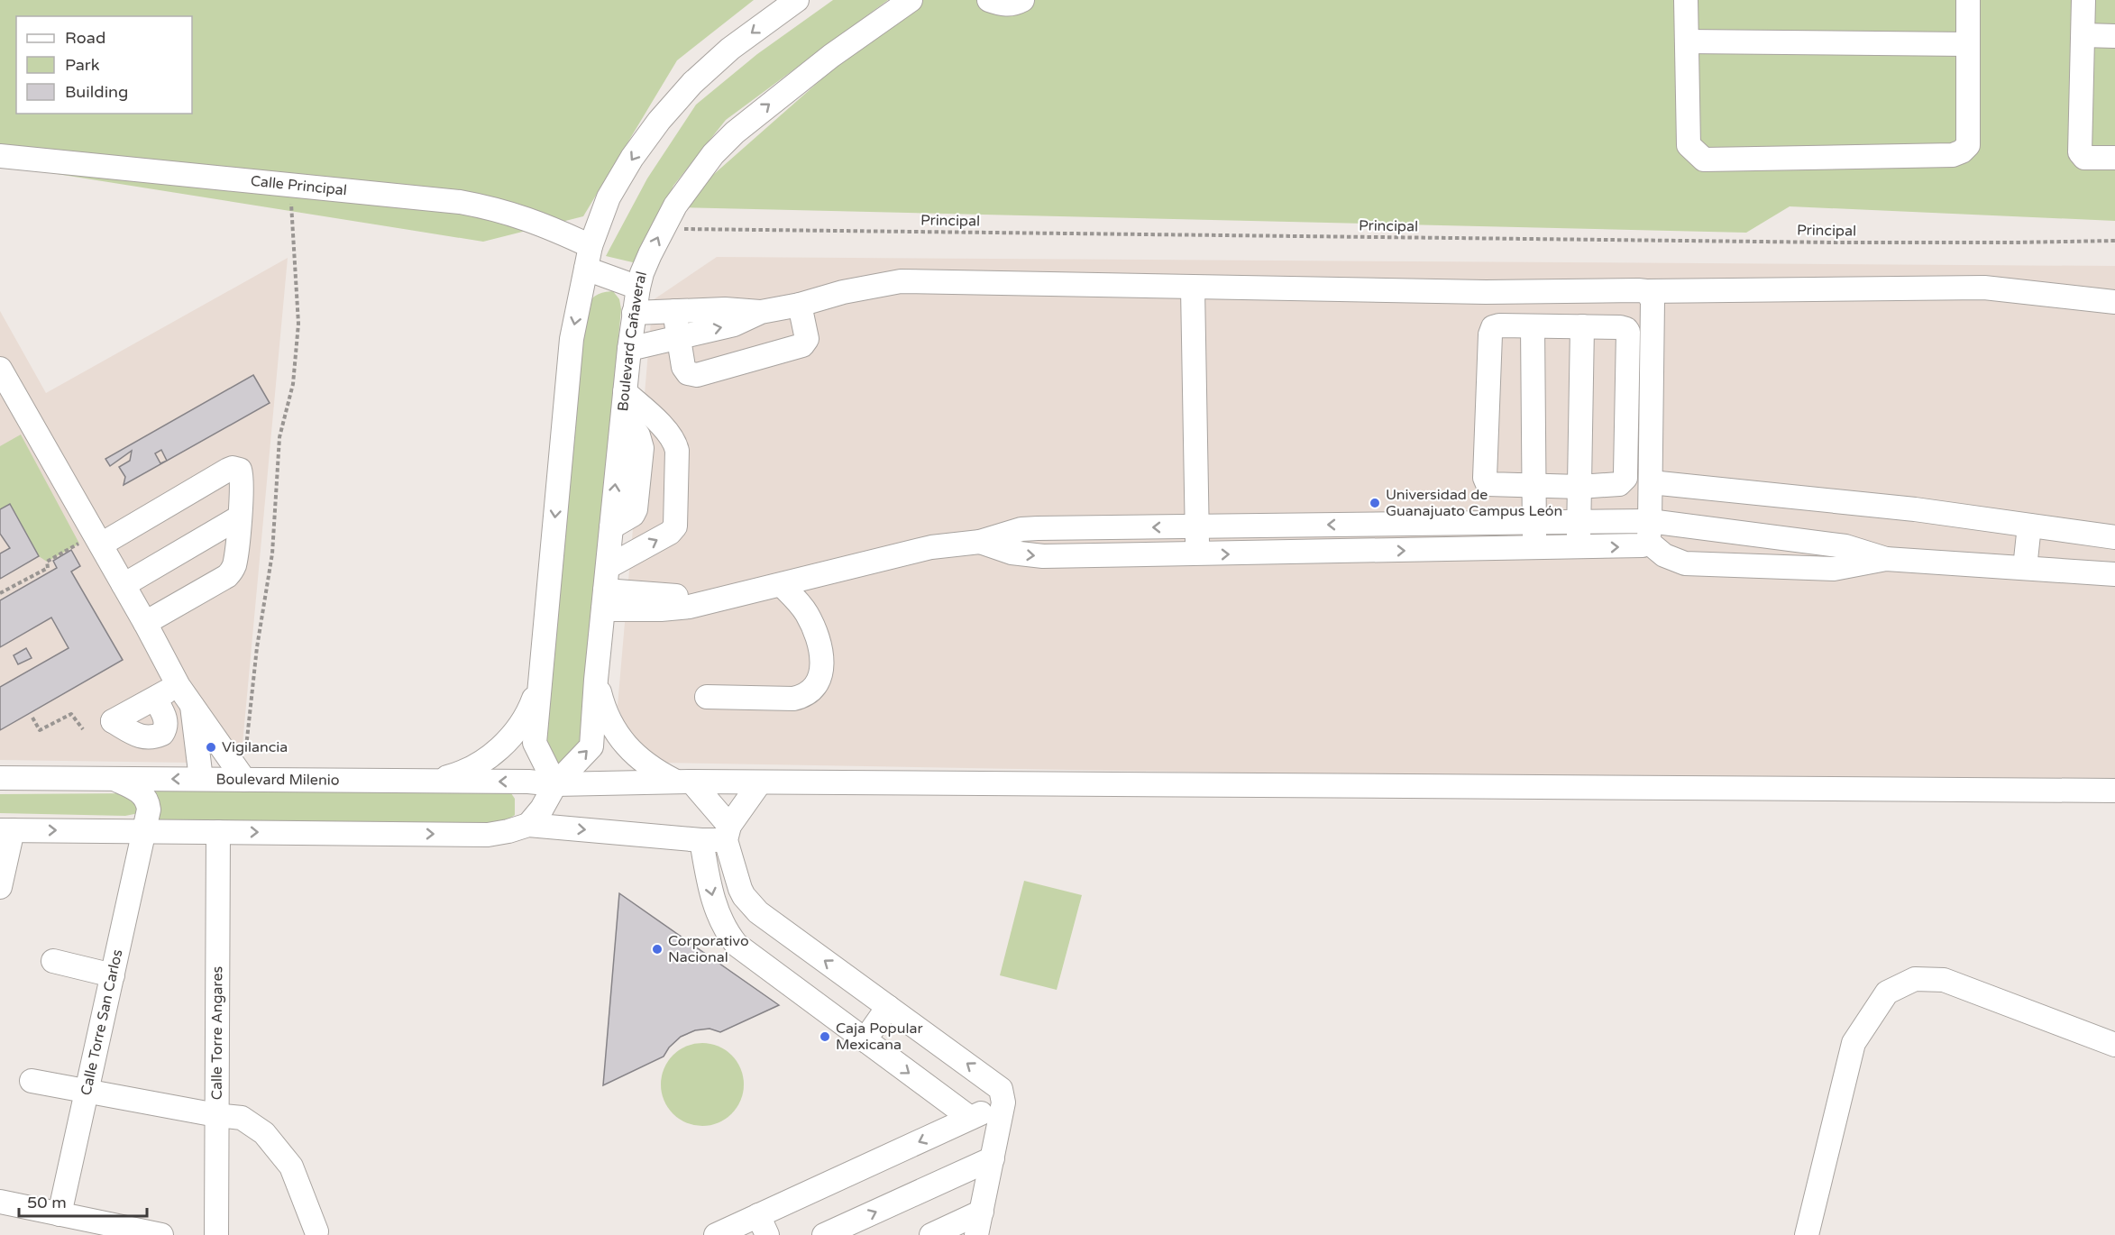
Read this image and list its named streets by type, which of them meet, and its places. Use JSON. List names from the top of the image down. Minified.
{"streets":{"street":["Calle Principal","Boulevard Cañaveral","Boulevard Milenio","Calle Torre San Carlos","Calle Torre Angares"],"path":["Principal"]},"crossings":[["Principal","Boulevard Cañaveral"],["Boulevard Cañaveral","Boulevard Milenio"],["Boulevard Milenio","Calle Torre San Carlos"]],"places":["Universidad de Guanajuato Campus León","Vigilancia","Corporativo Nacional","Caja Popular Mexicana"],"legend":["Road","Park","Building"],"scale_bar":"50 m"}
